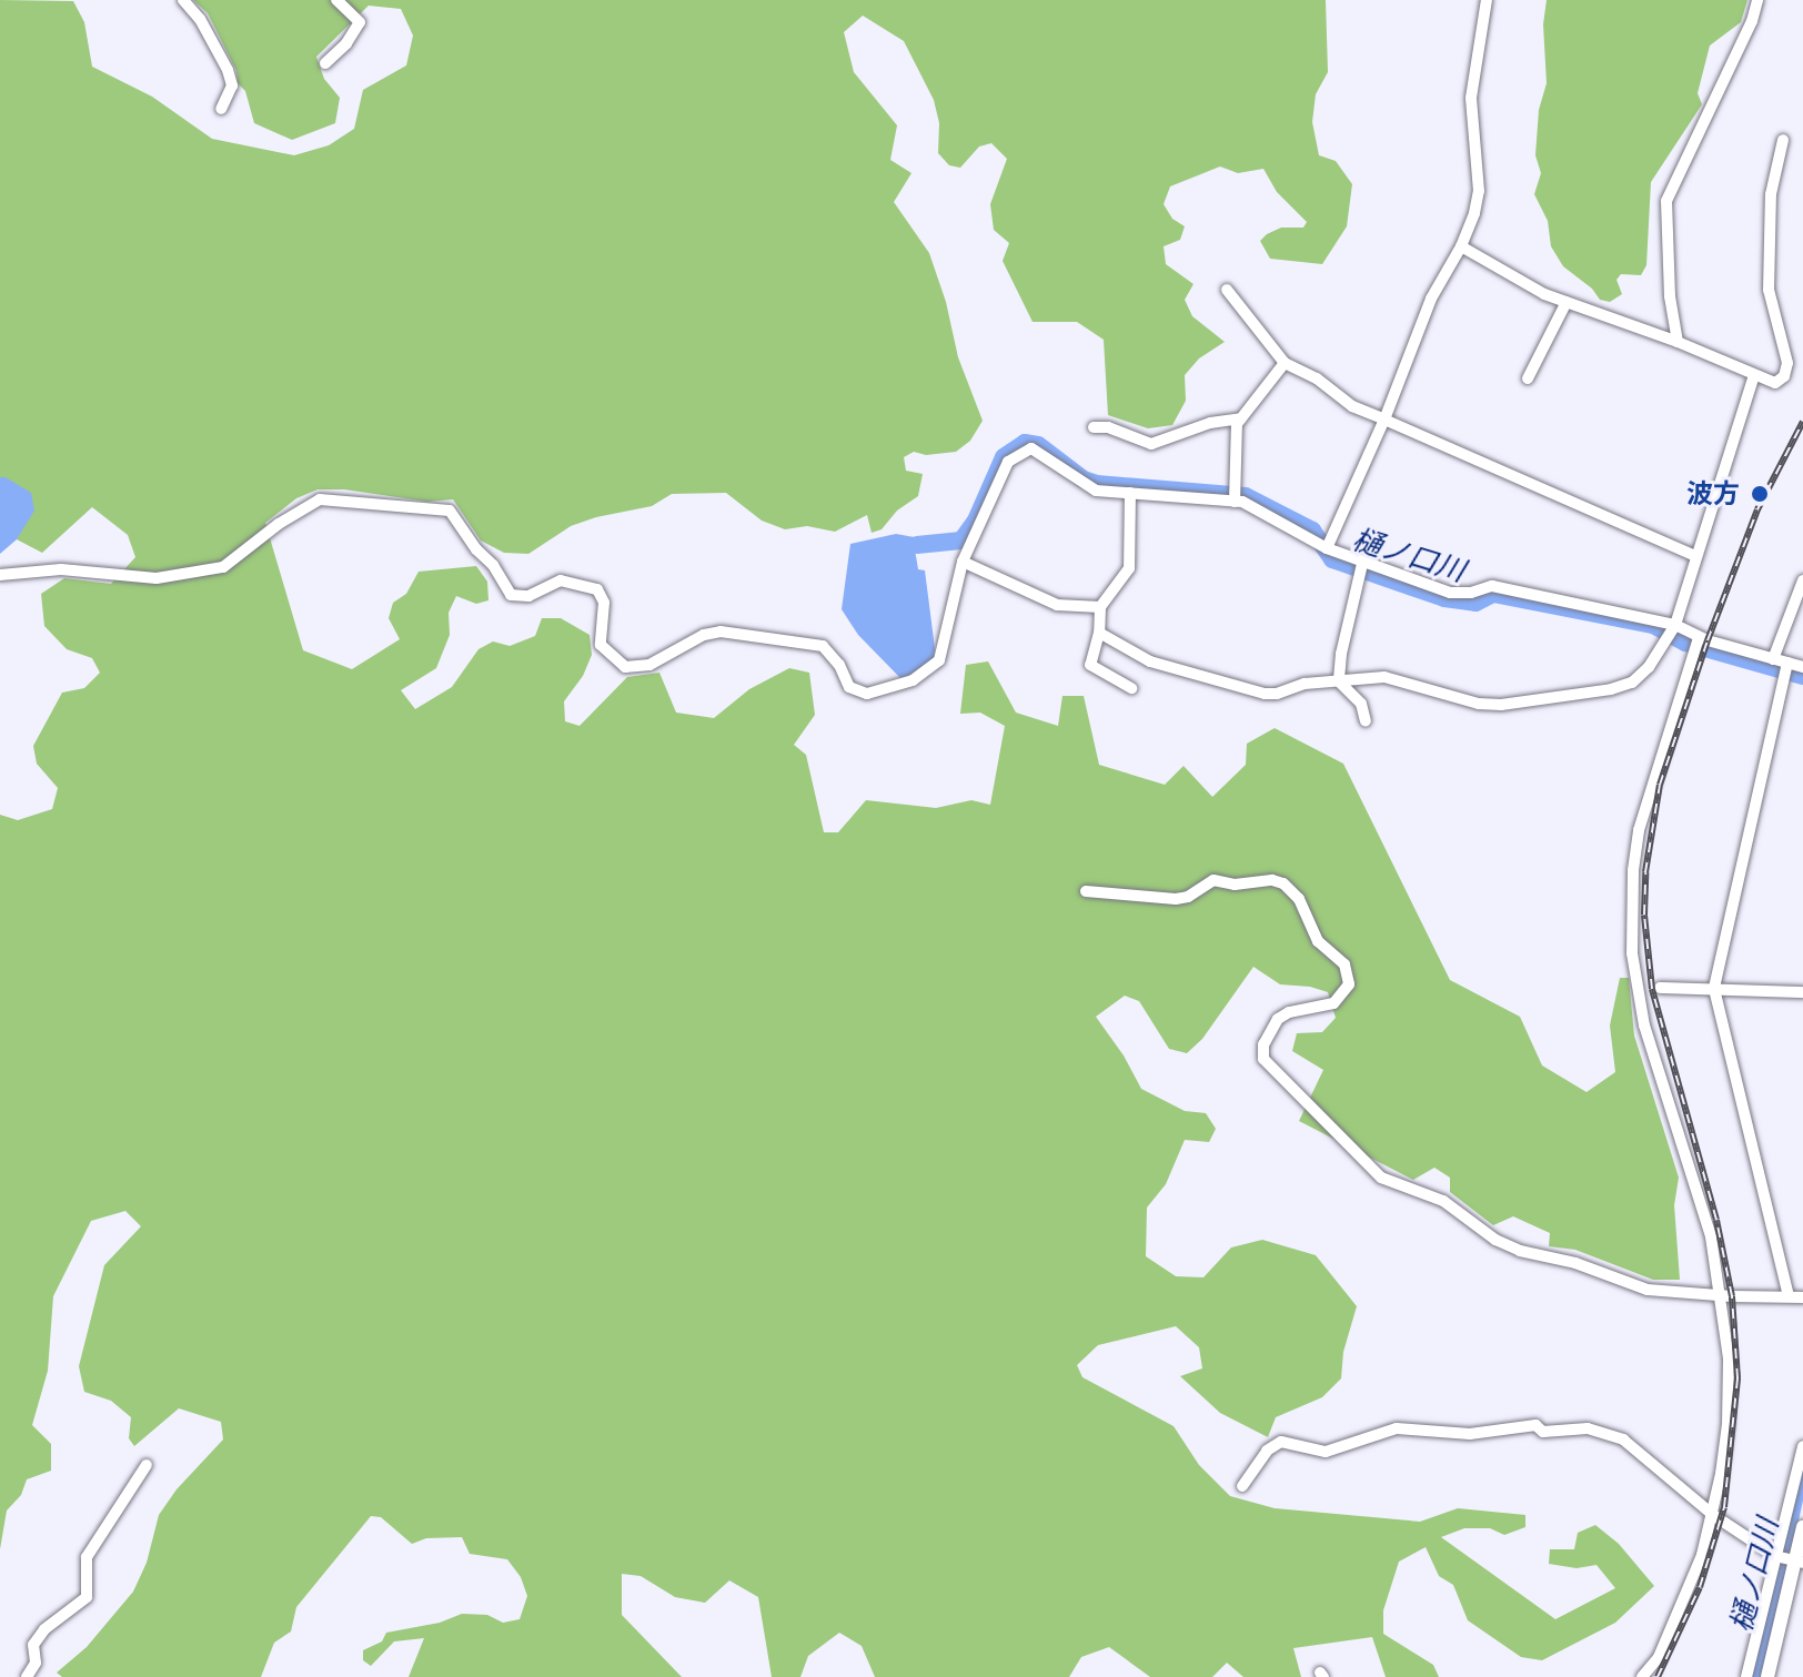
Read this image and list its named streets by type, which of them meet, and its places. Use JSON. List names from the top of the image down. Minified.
{"water":["樋ノ口川"],"places":["波方"]}
